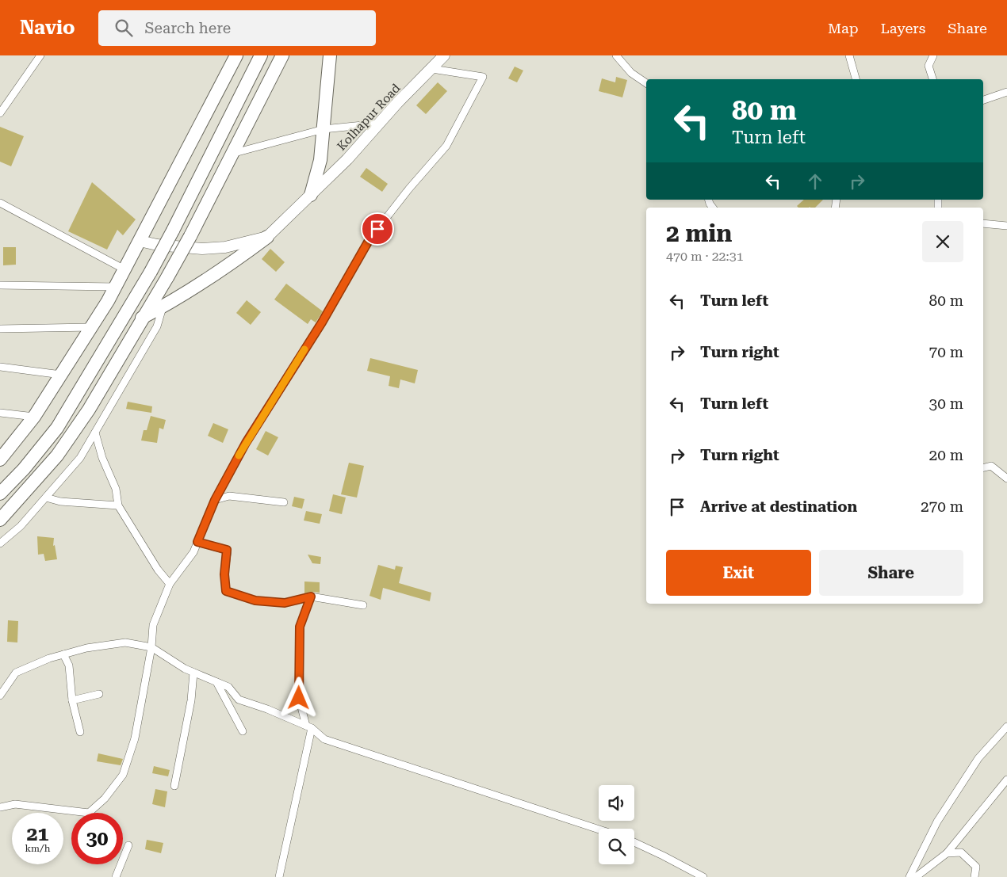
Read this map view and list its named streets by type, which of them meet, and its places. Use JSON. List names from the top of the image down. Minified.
{"streets":{"main road":["Kolhapur Road"]},"page":{"header":"Navio","search":"Search here","nav":["Map","Layers","Share"],"turn":["80 m","Turn left"],"heading":["2 min","470 m · 22:31"],"list":[{"name":"Turn left","value":"80 m"},{"name":"Turn right","value":"70 m"},{"name":"Turn left","value":"30 m"},{"name":"Turn right","value":"20 m"},{"name":"Arrive at destination","value":"270 m"}],"buttons":["Exit","Share"],"speed":"21 km/h","limit":"30"}}
